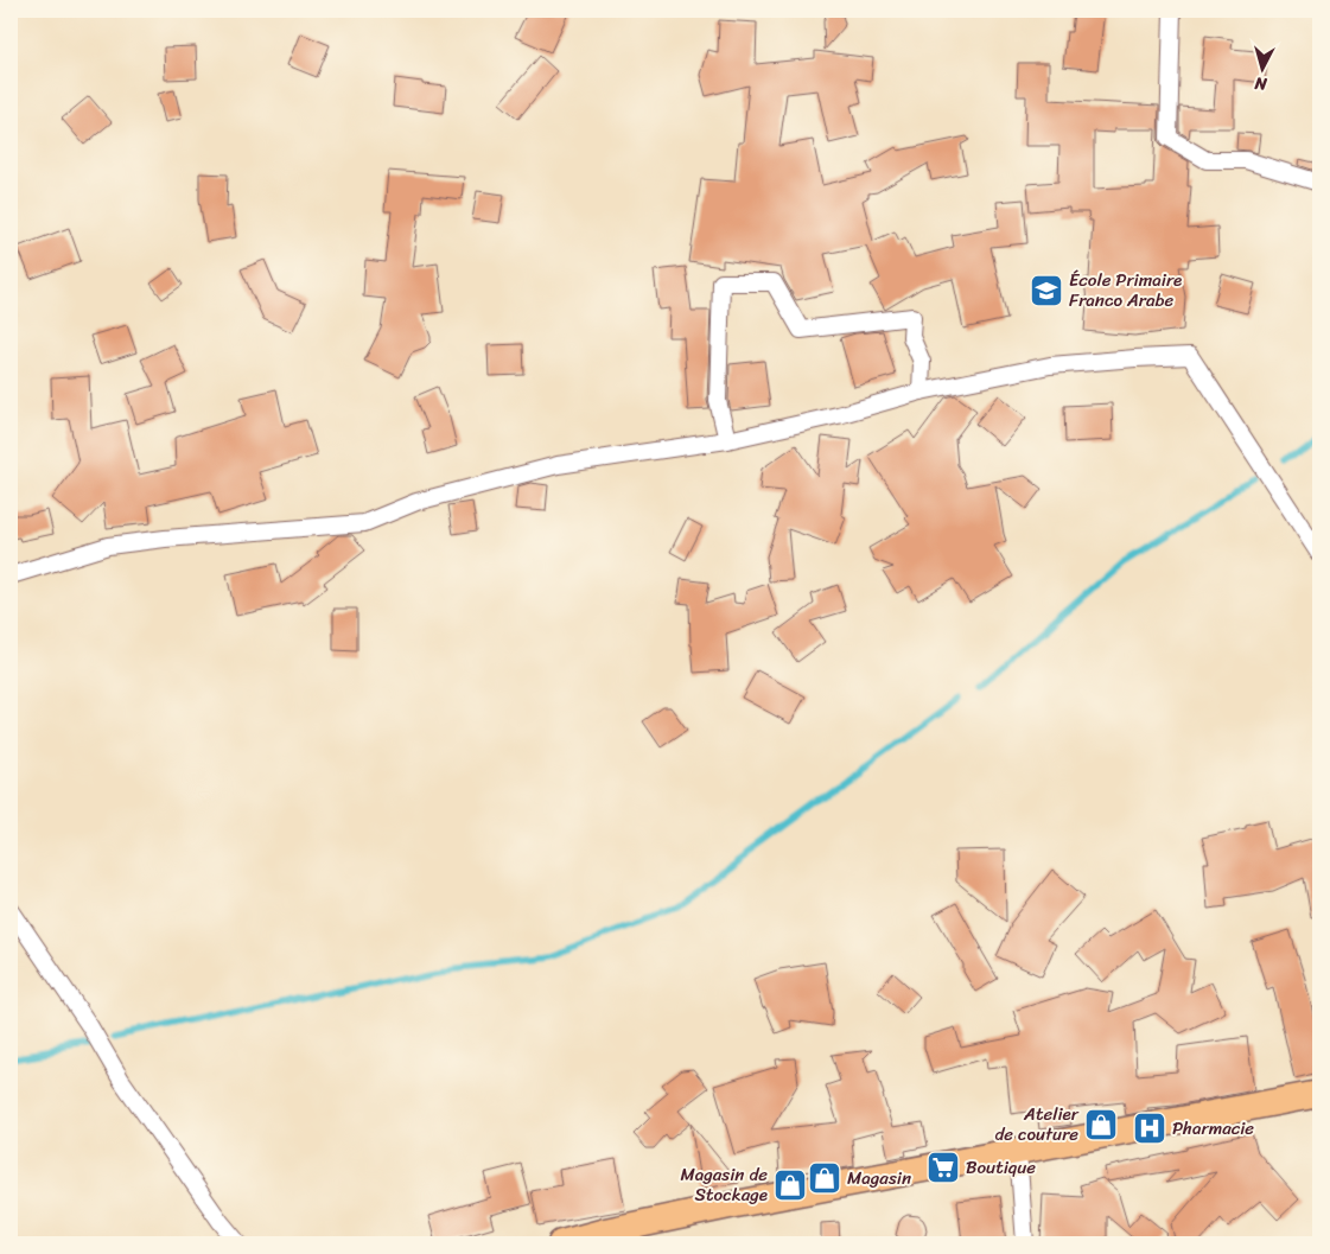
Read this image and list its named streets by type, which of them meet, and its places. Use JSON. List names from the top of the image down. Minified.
{"places":{"school or university":["École Primaire Franco Arabe"],"shop":["Atelier de couture","Magasin","Magasin de Stockage"],"hospital":["Pharmacie"],"supermarket":["Boutique"]},"north":"bottom"}
